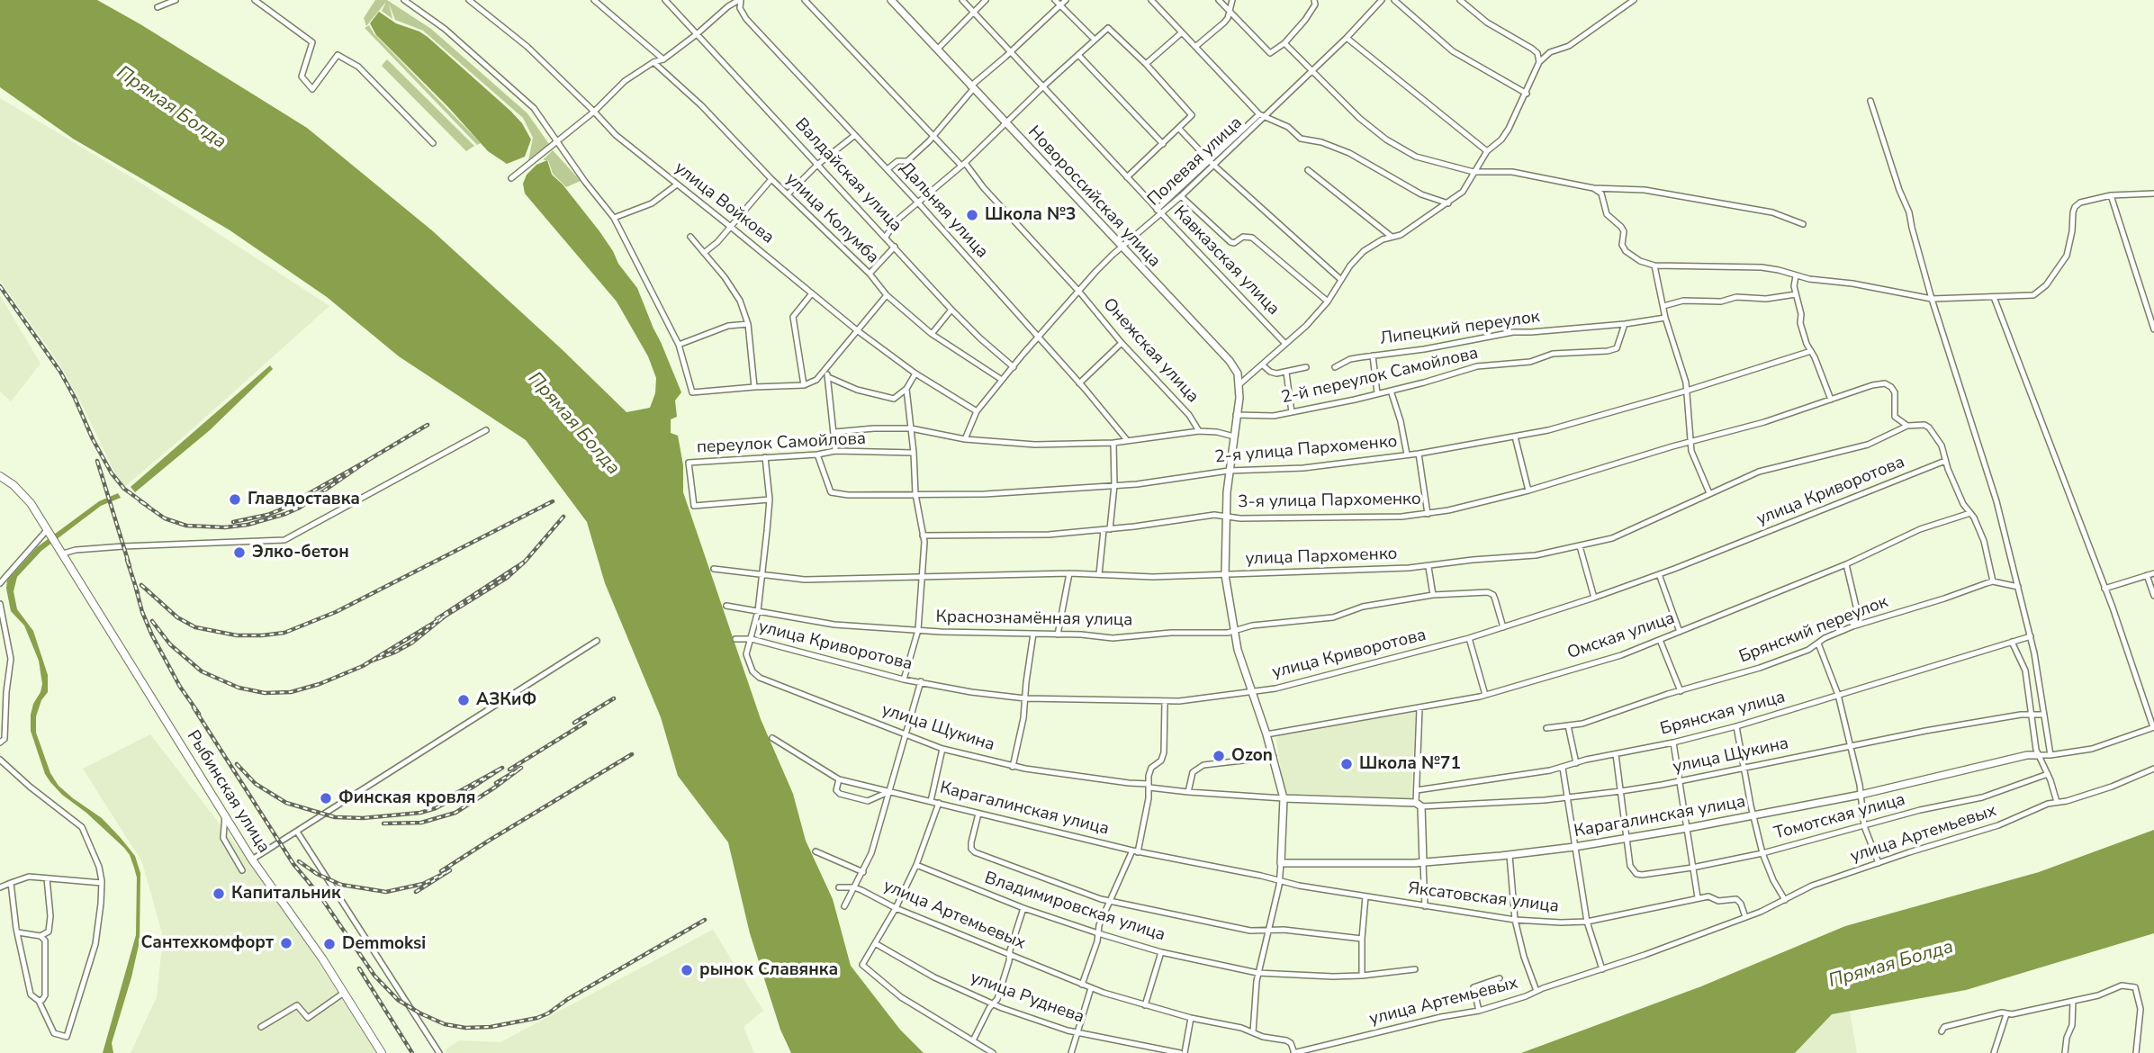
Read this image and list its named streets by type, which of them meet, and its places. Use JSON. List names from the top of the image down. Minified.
{"streets":{"main road":["Рыбинская улица"],"street":["Полевая улица","Валдайская улица","Новороссийская улица","улица Войкова","Дальняя улица","улица Колумба","Кавказская улица","Липецкий переулок","Онежская улица","2-й переулок Самойлова","переулок Самойлова","2-я улица Пархоменко","улица Криворотова","3-я улица Пархоменко","улица Пархоменко","Краснознамённая улица","Брянский переулок","Омская улица","Брянская улица","улица Щукина","Карагалинская улица","Томотская улица","улица Артемьевых","Яксатовская улица","Владимировская улица","улица Руднева"]},"crossings":[["Полевая улица","Валдайская улица"],["Полевая улица","Новороссийская улица"],["Полевая улица","улица Войкова"],["Полевая улица","Дальняя улица"],["Полевая улица","улица Колумба"],["Полевая улица","Кавказская улица"],["Полевая улица","Онежская улица"],["Липецкий переулок","2-й переулок Самойлова"],["переулок Самойлова","2-я улица Пархоменко"],["улица Криворотова","Краснознамённая улица"],["улица Криворотова","улица Щукина"],["3-я улица Пархоменко","улица Пархоменко"],["Карагалинская улица","Томотская улица"],["Карагалинская улица","Яксатовская улица"],["улица Артемьевых","Яксатовская улица"]],"water":["Прямая Болда"],"places":["Школа №3","Главдоставка","Элко-бетон","АЗКиФ","Ozon","Школа №71","Финская кровля","Капитальник","Сантехкомфорт","Demmoksi","рынок Славянка"]}
